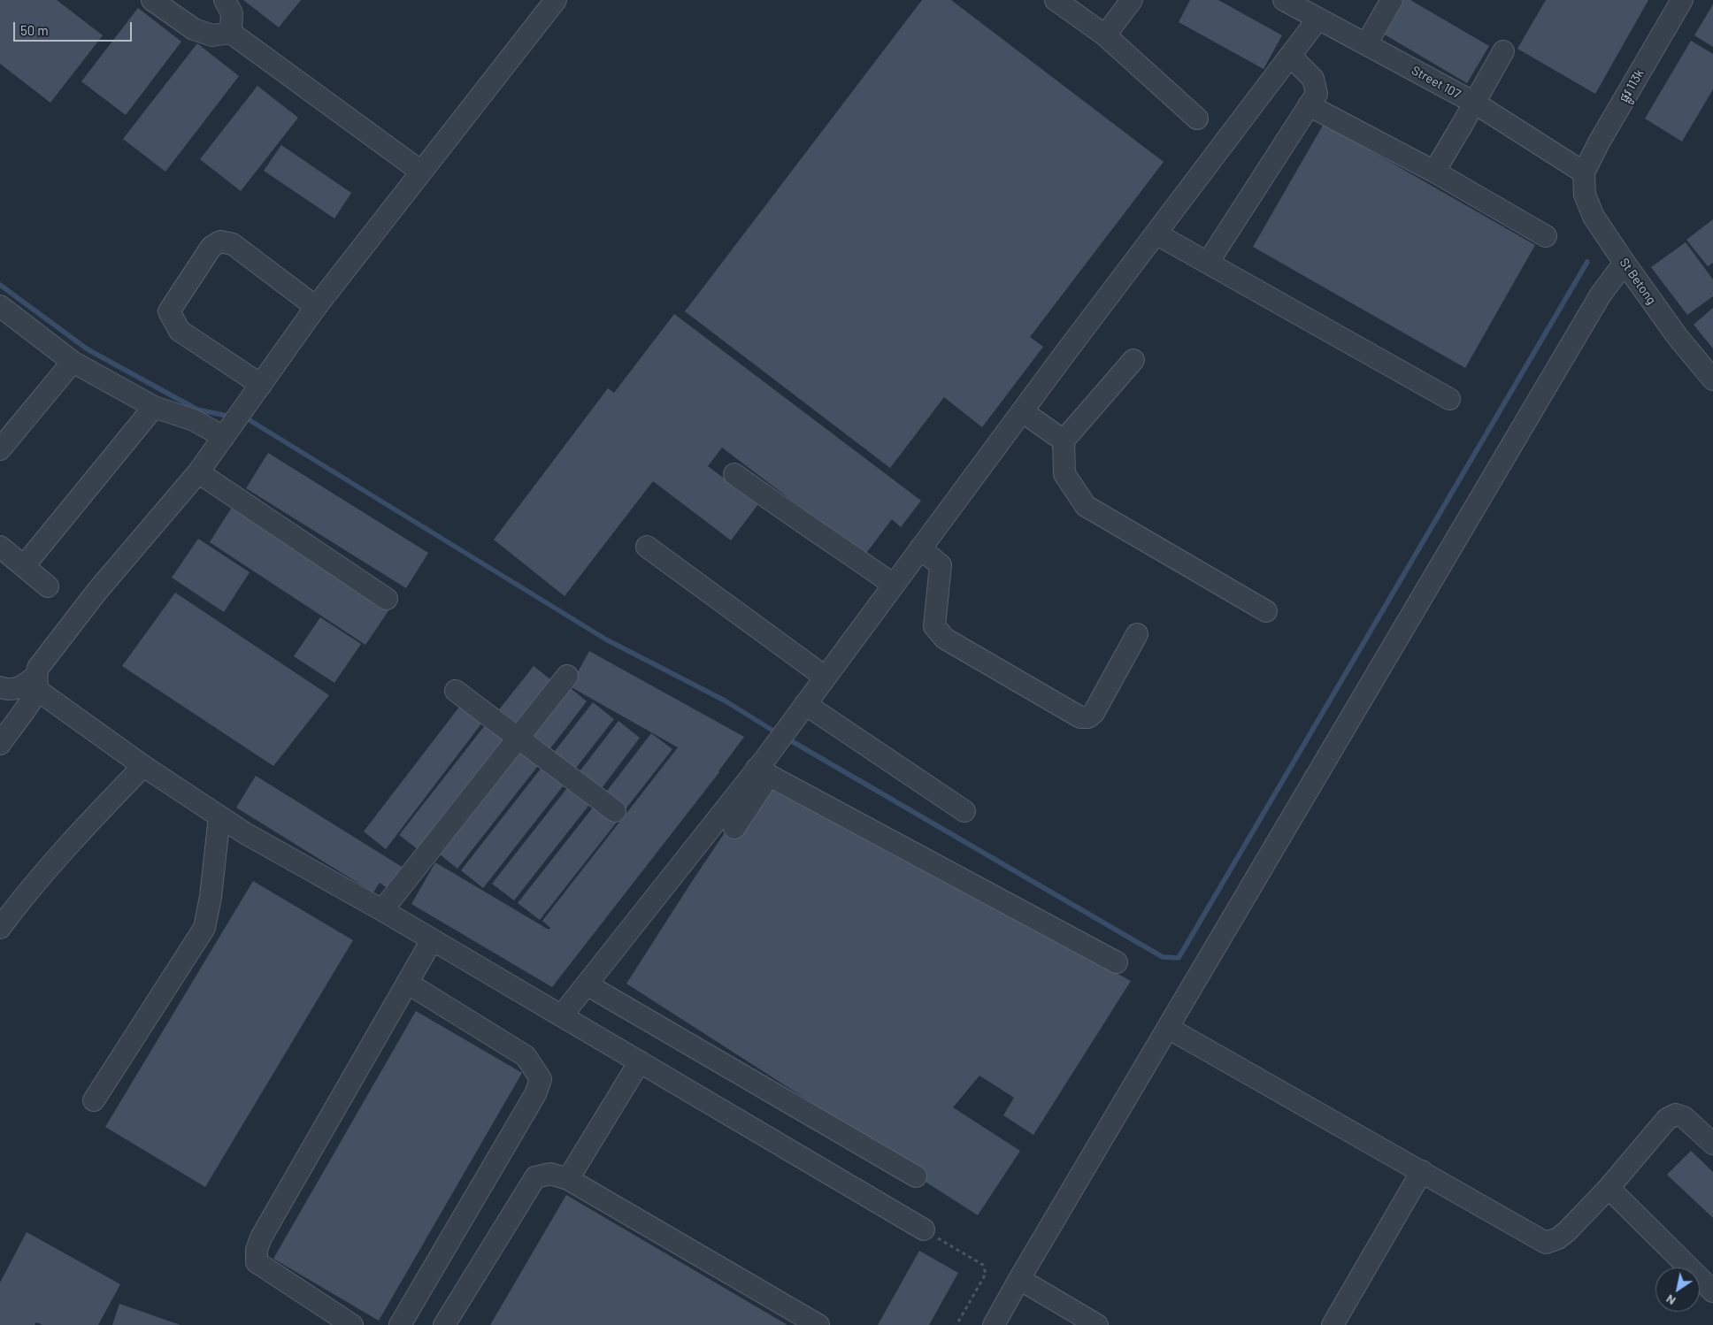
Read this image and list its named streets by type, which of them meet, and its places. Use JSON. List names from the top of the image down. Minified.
{"streets":{"street":["Street 107","ផ្លូវ 113k","St Betong"]},"crossings":[["Street 107","ផ្លូវ 113k"],["Street 107","St Betong"],["ផ្លូវ 113k","St Betong"]],"scale_bar":"50 m","north":"bottom left"}
